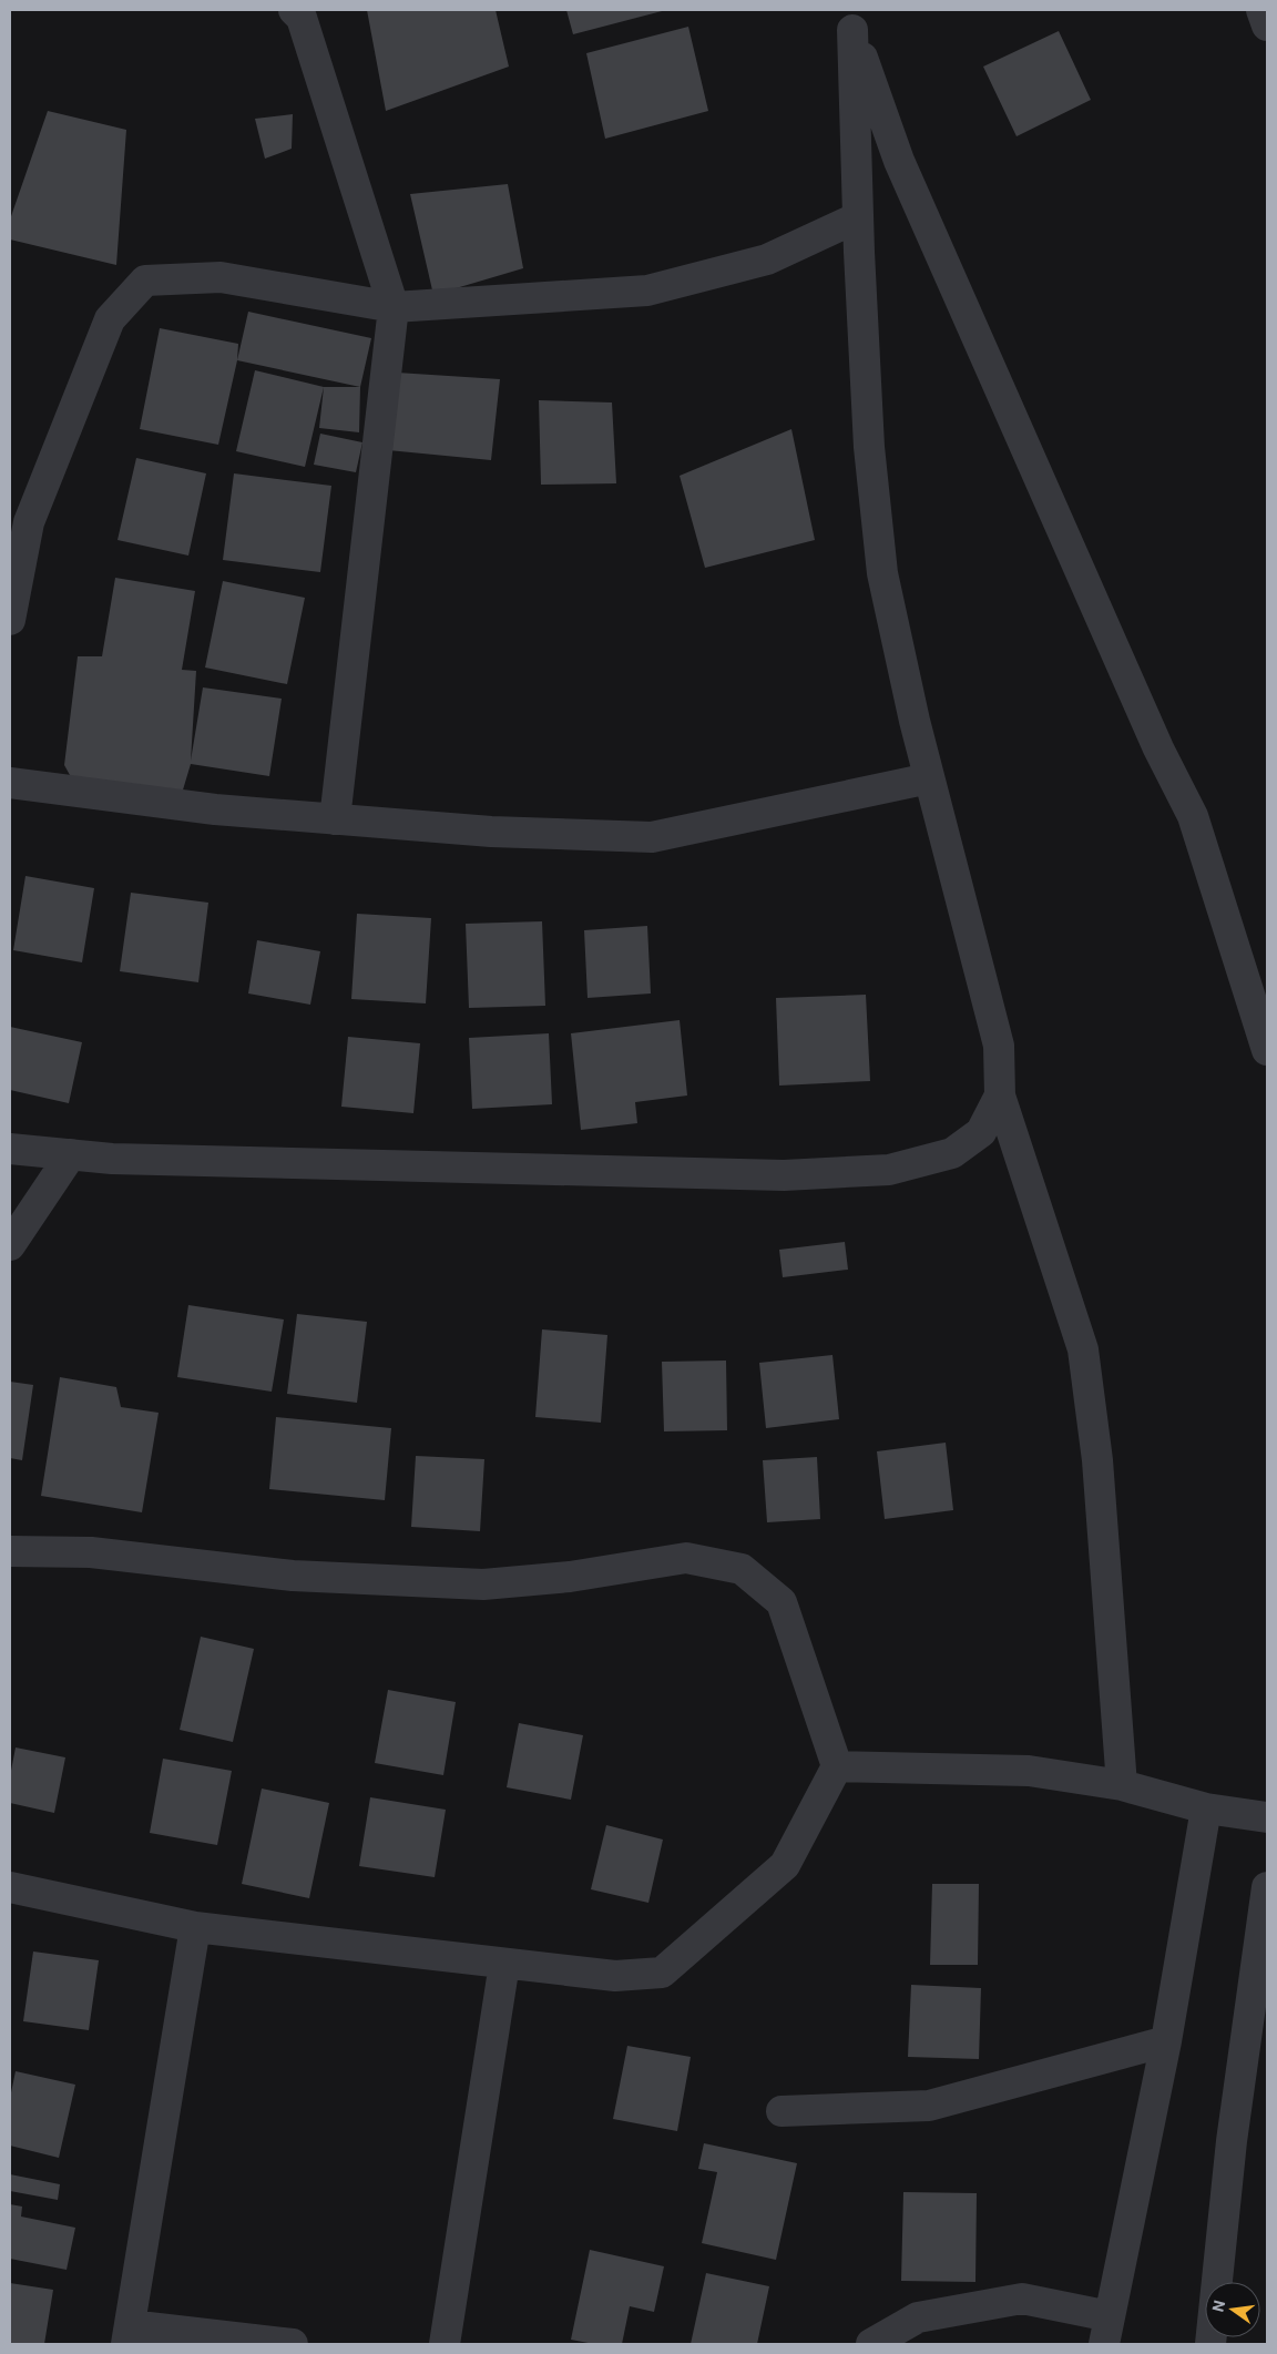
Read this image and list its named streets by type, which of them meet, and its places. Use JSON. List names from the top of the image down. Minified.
{"north":"left"}
